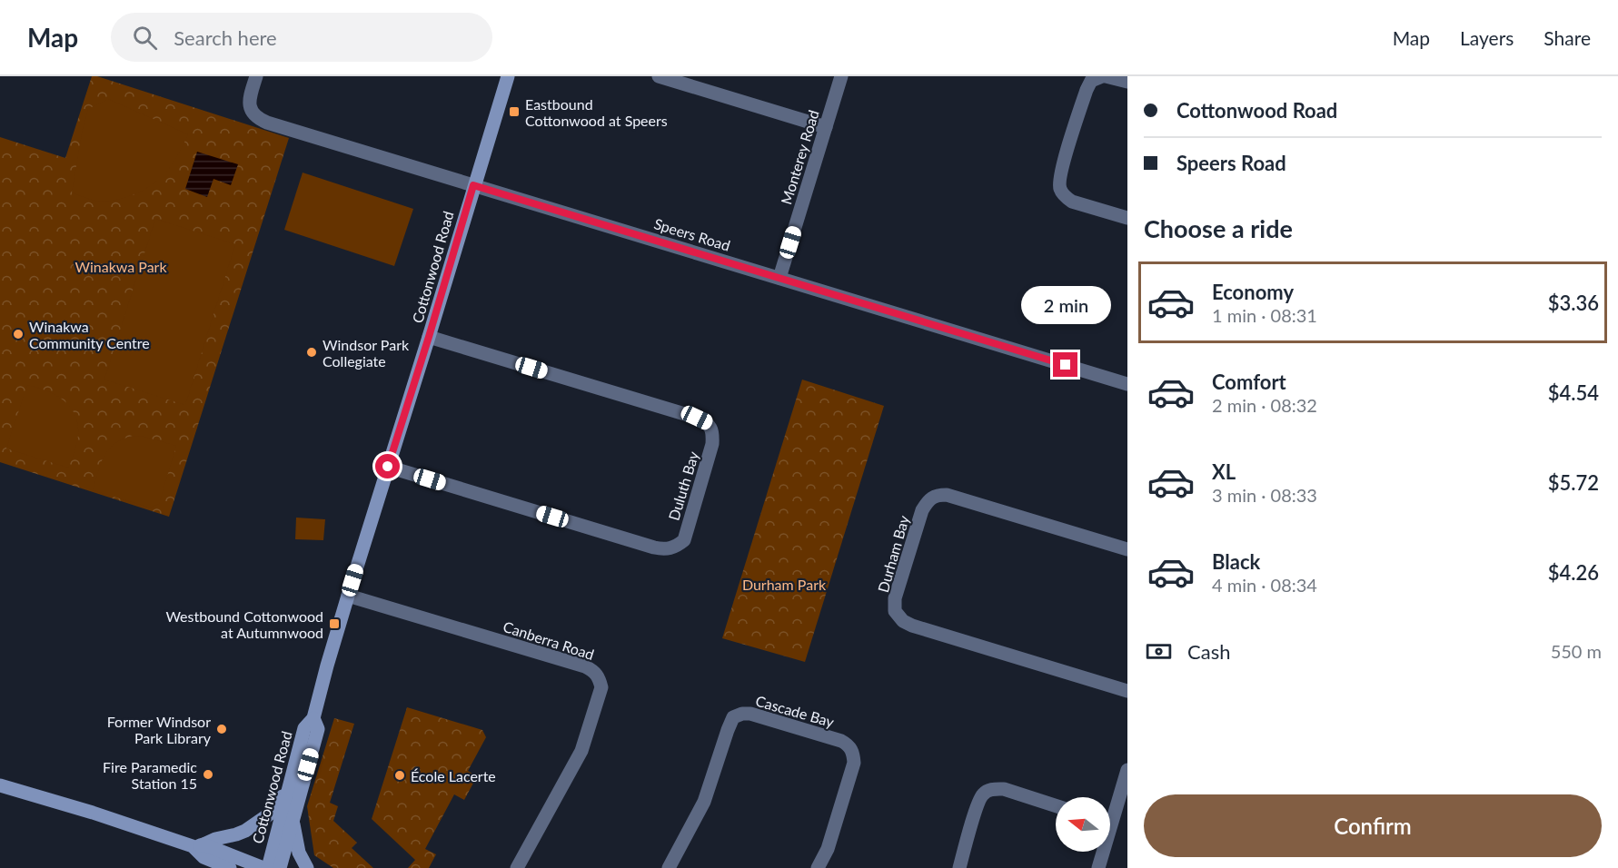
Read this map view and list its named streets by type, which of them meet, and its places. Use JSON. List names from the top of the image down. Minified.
{"streets":{"street":["Monterey Road","Speers Road","Cottonwood Road","Duluth Bay","Durham Bay","Canberra Road","Cascade Bay"]},"crossings":[["Monterey Road","Speers Road"],["Speers Road","Cottonwood Road"],["Cottonwood Road","Duluth Bay"],["Cottonwood Road","Canberra Road"]],"parks":["Winakwa Park","Durham Park"],"places":{"transit":["Eastbound Cottonwood at Speers","Westbound Cottonwood at Autumnwood"],"other":["Winakwa Community Centre","Windsor Park Collegiate","Former Windsor Park Library","Fire Paramedic Station 15","École Lacerte"]},"north":"left","page":{"header":"Map","search":"Search here","nav":["Map","Layers","Share"],"banner":["Cottonwood Road","Speers Road"],"heading":"Choose a ride","list":[{"name":"Economy","note":"1 min · 08:31","value":"$3.36"},{"name":"Comfort","note":"2 min · 08:32","value":"$4.54"},{"name":"XL","note":"3 min · 08:33","value":"$5.72"},{"name":"Black","note":"4 min · 08:34","value":"$4.26"}],"bubble":"2 min","pay":["Cash","550 m"],"buttons":"Confirm"}}
